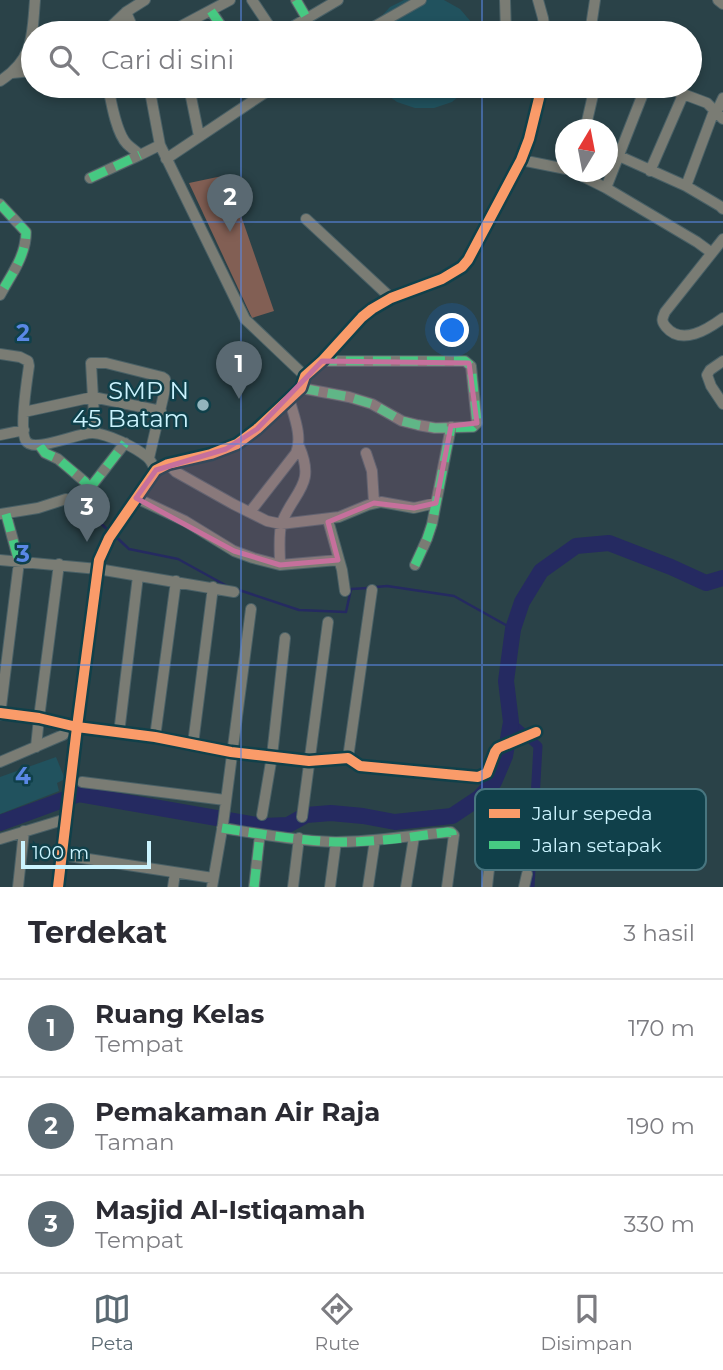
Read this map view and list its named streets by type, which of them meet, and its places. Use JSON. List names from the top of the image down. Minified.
{"places":["SMP N 45 Batam"],"legend":["Jalur sepeda","Jalan setapak"],"scale_bar":"100 m","north":"top","page":{"search":"Cari di sini","pins":["2","1","3"],"scale":"100 m","heading":["Terdekat","3 hasil"],"list":[{"mark":"1","name":"Ruang Kelas","note":"Tempat","value":"170 m"},{"mark":"2","name":"Pemakaman Air Raja","note":"Taman","value":"190 m"},{"mark":"3","name":"Masjid Al-Istiqamah","note":"Tempat","value":"330 m"}],"nav":["Peta","Rute","Disimpan"]},"grid":{"rows":["2","3","4"]}}
